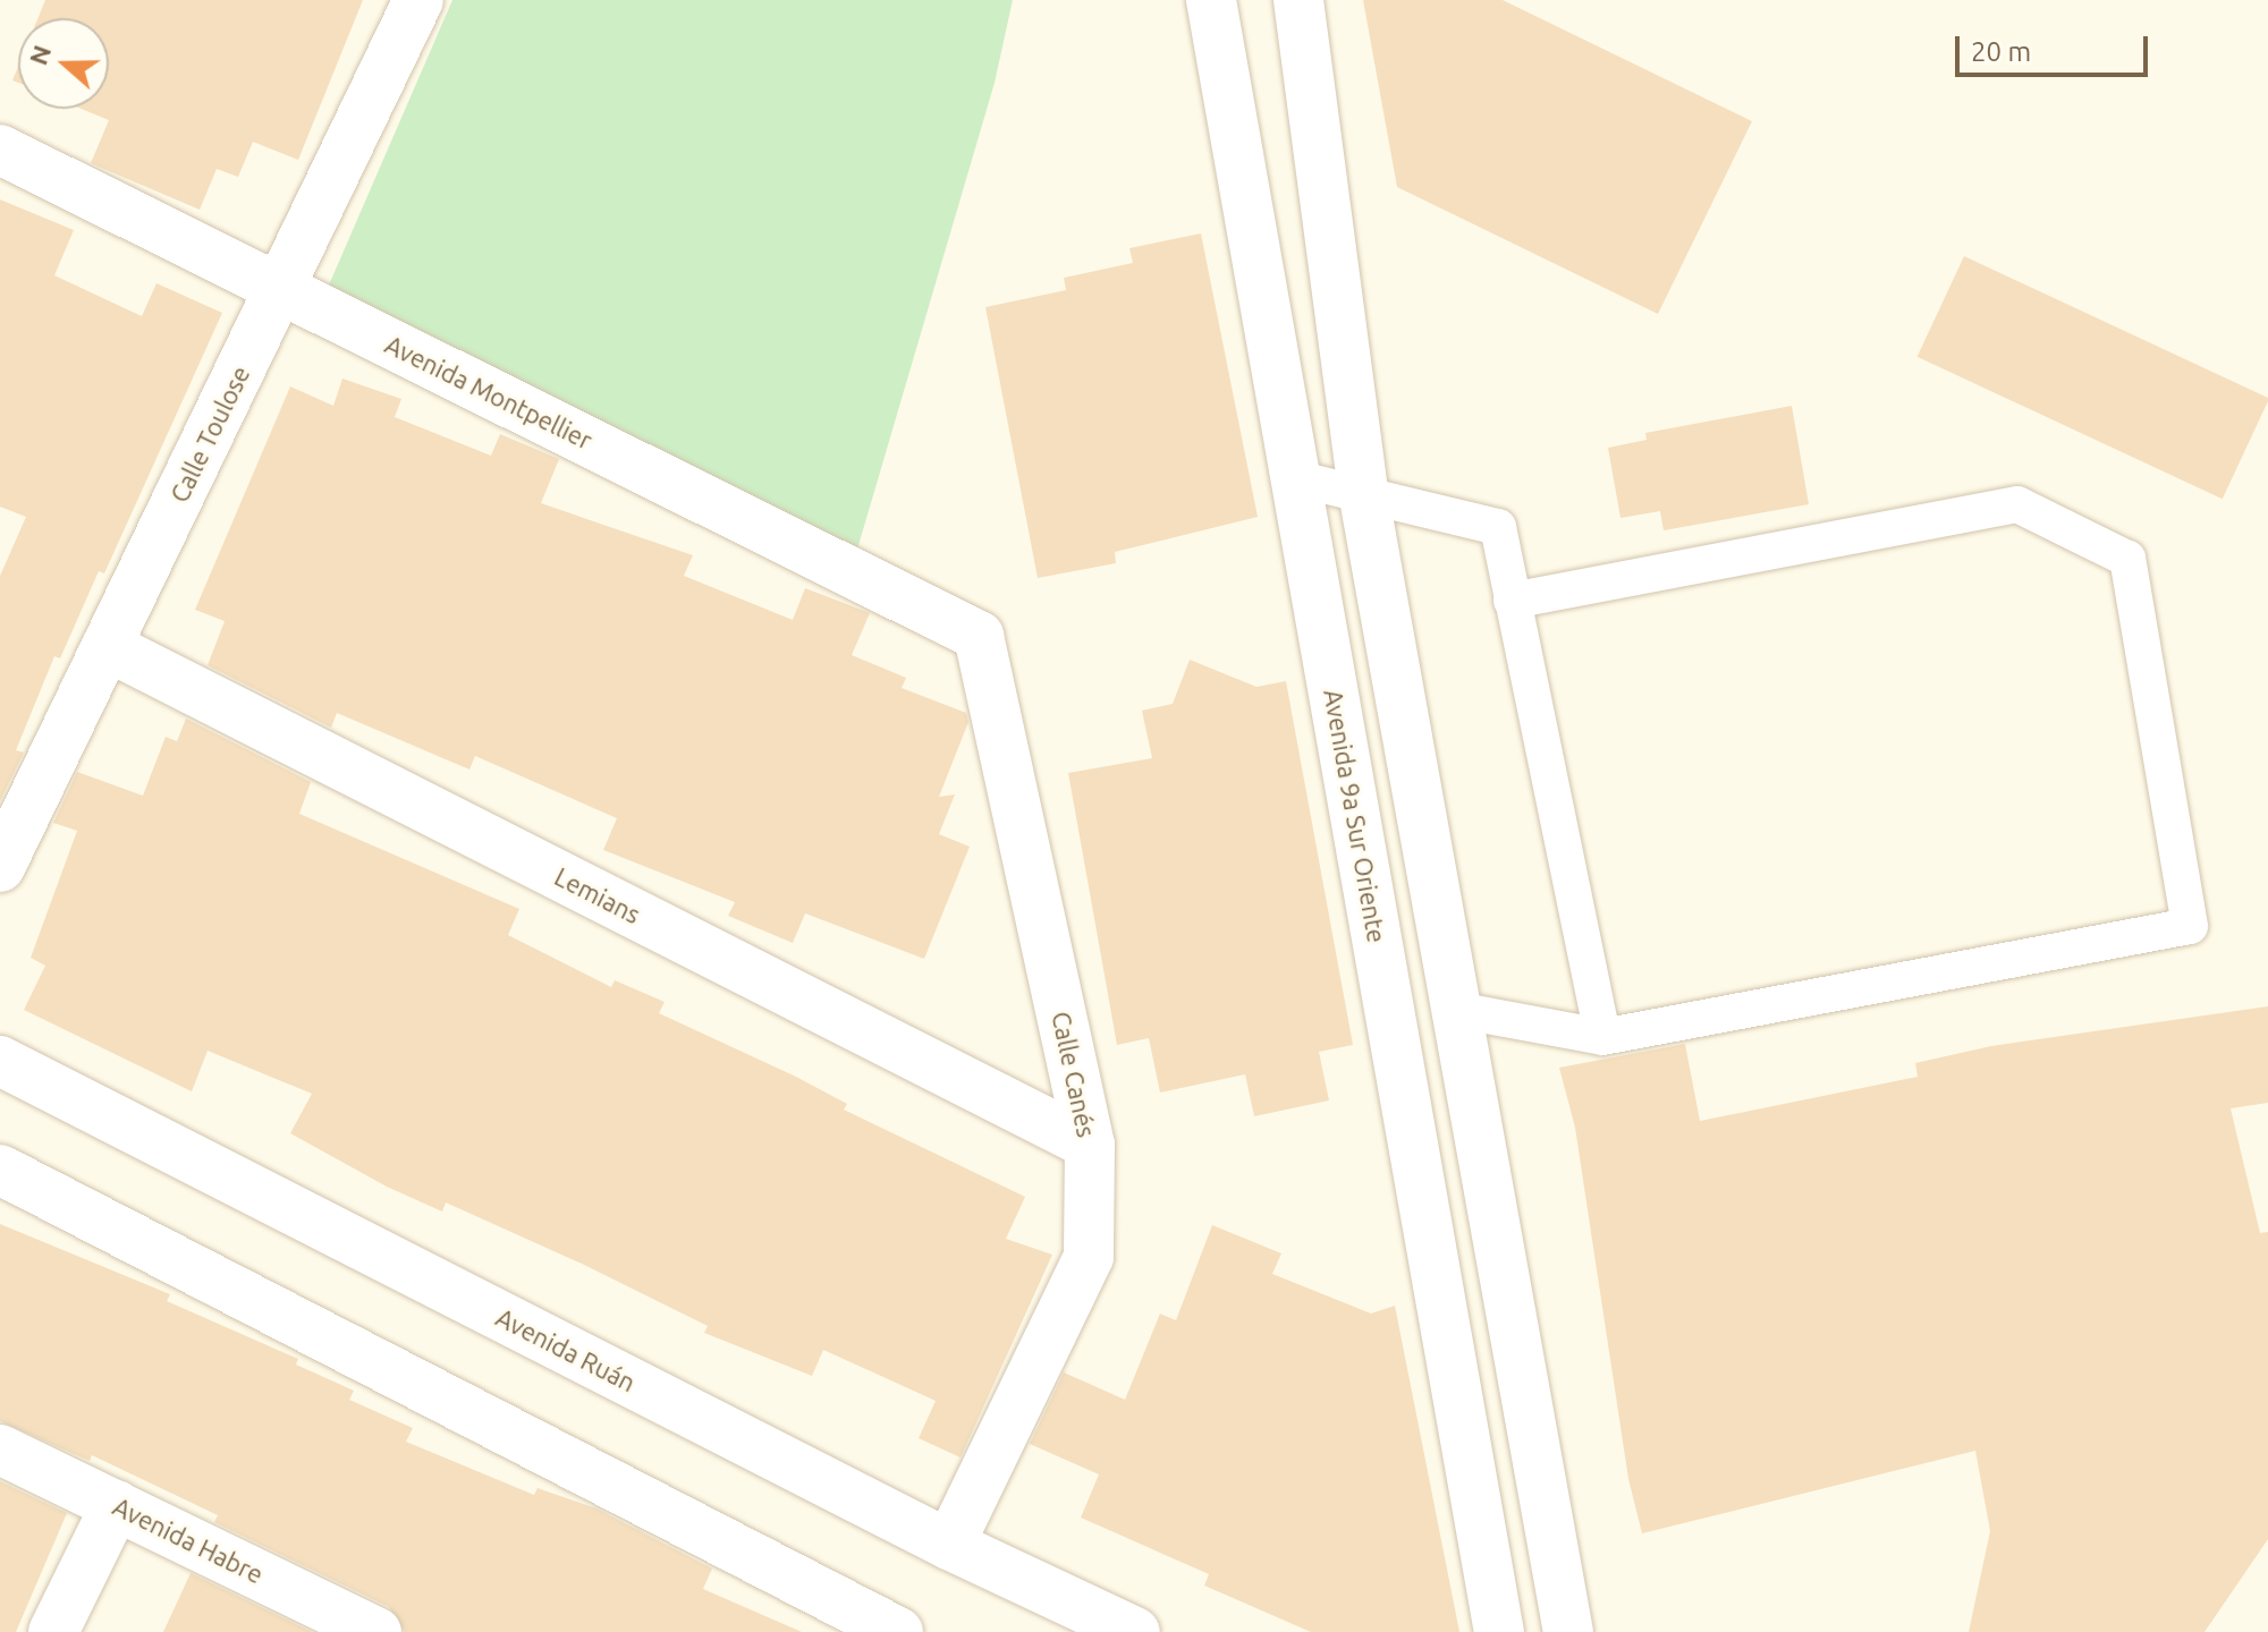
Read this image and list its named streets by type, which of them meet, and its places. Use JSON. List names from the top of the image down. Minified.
{"streets":{"street":["Avenida Montpellier","Calle Toulose","Avenida 9a Sur Oriente","Lemians","Calle Canés","Avenida Ruán","Avenida Habre"]},"crossings":[["Avenida Montpellier","Calle Toulose"],["Avenida Montpellier","Calle Canés"],["Calle Toulose","Lemians"],["Lemians","Calle Canés"],["Calle Canés","Avenida Ruán"]],"scale_bar":"20 m","north":"left"}
